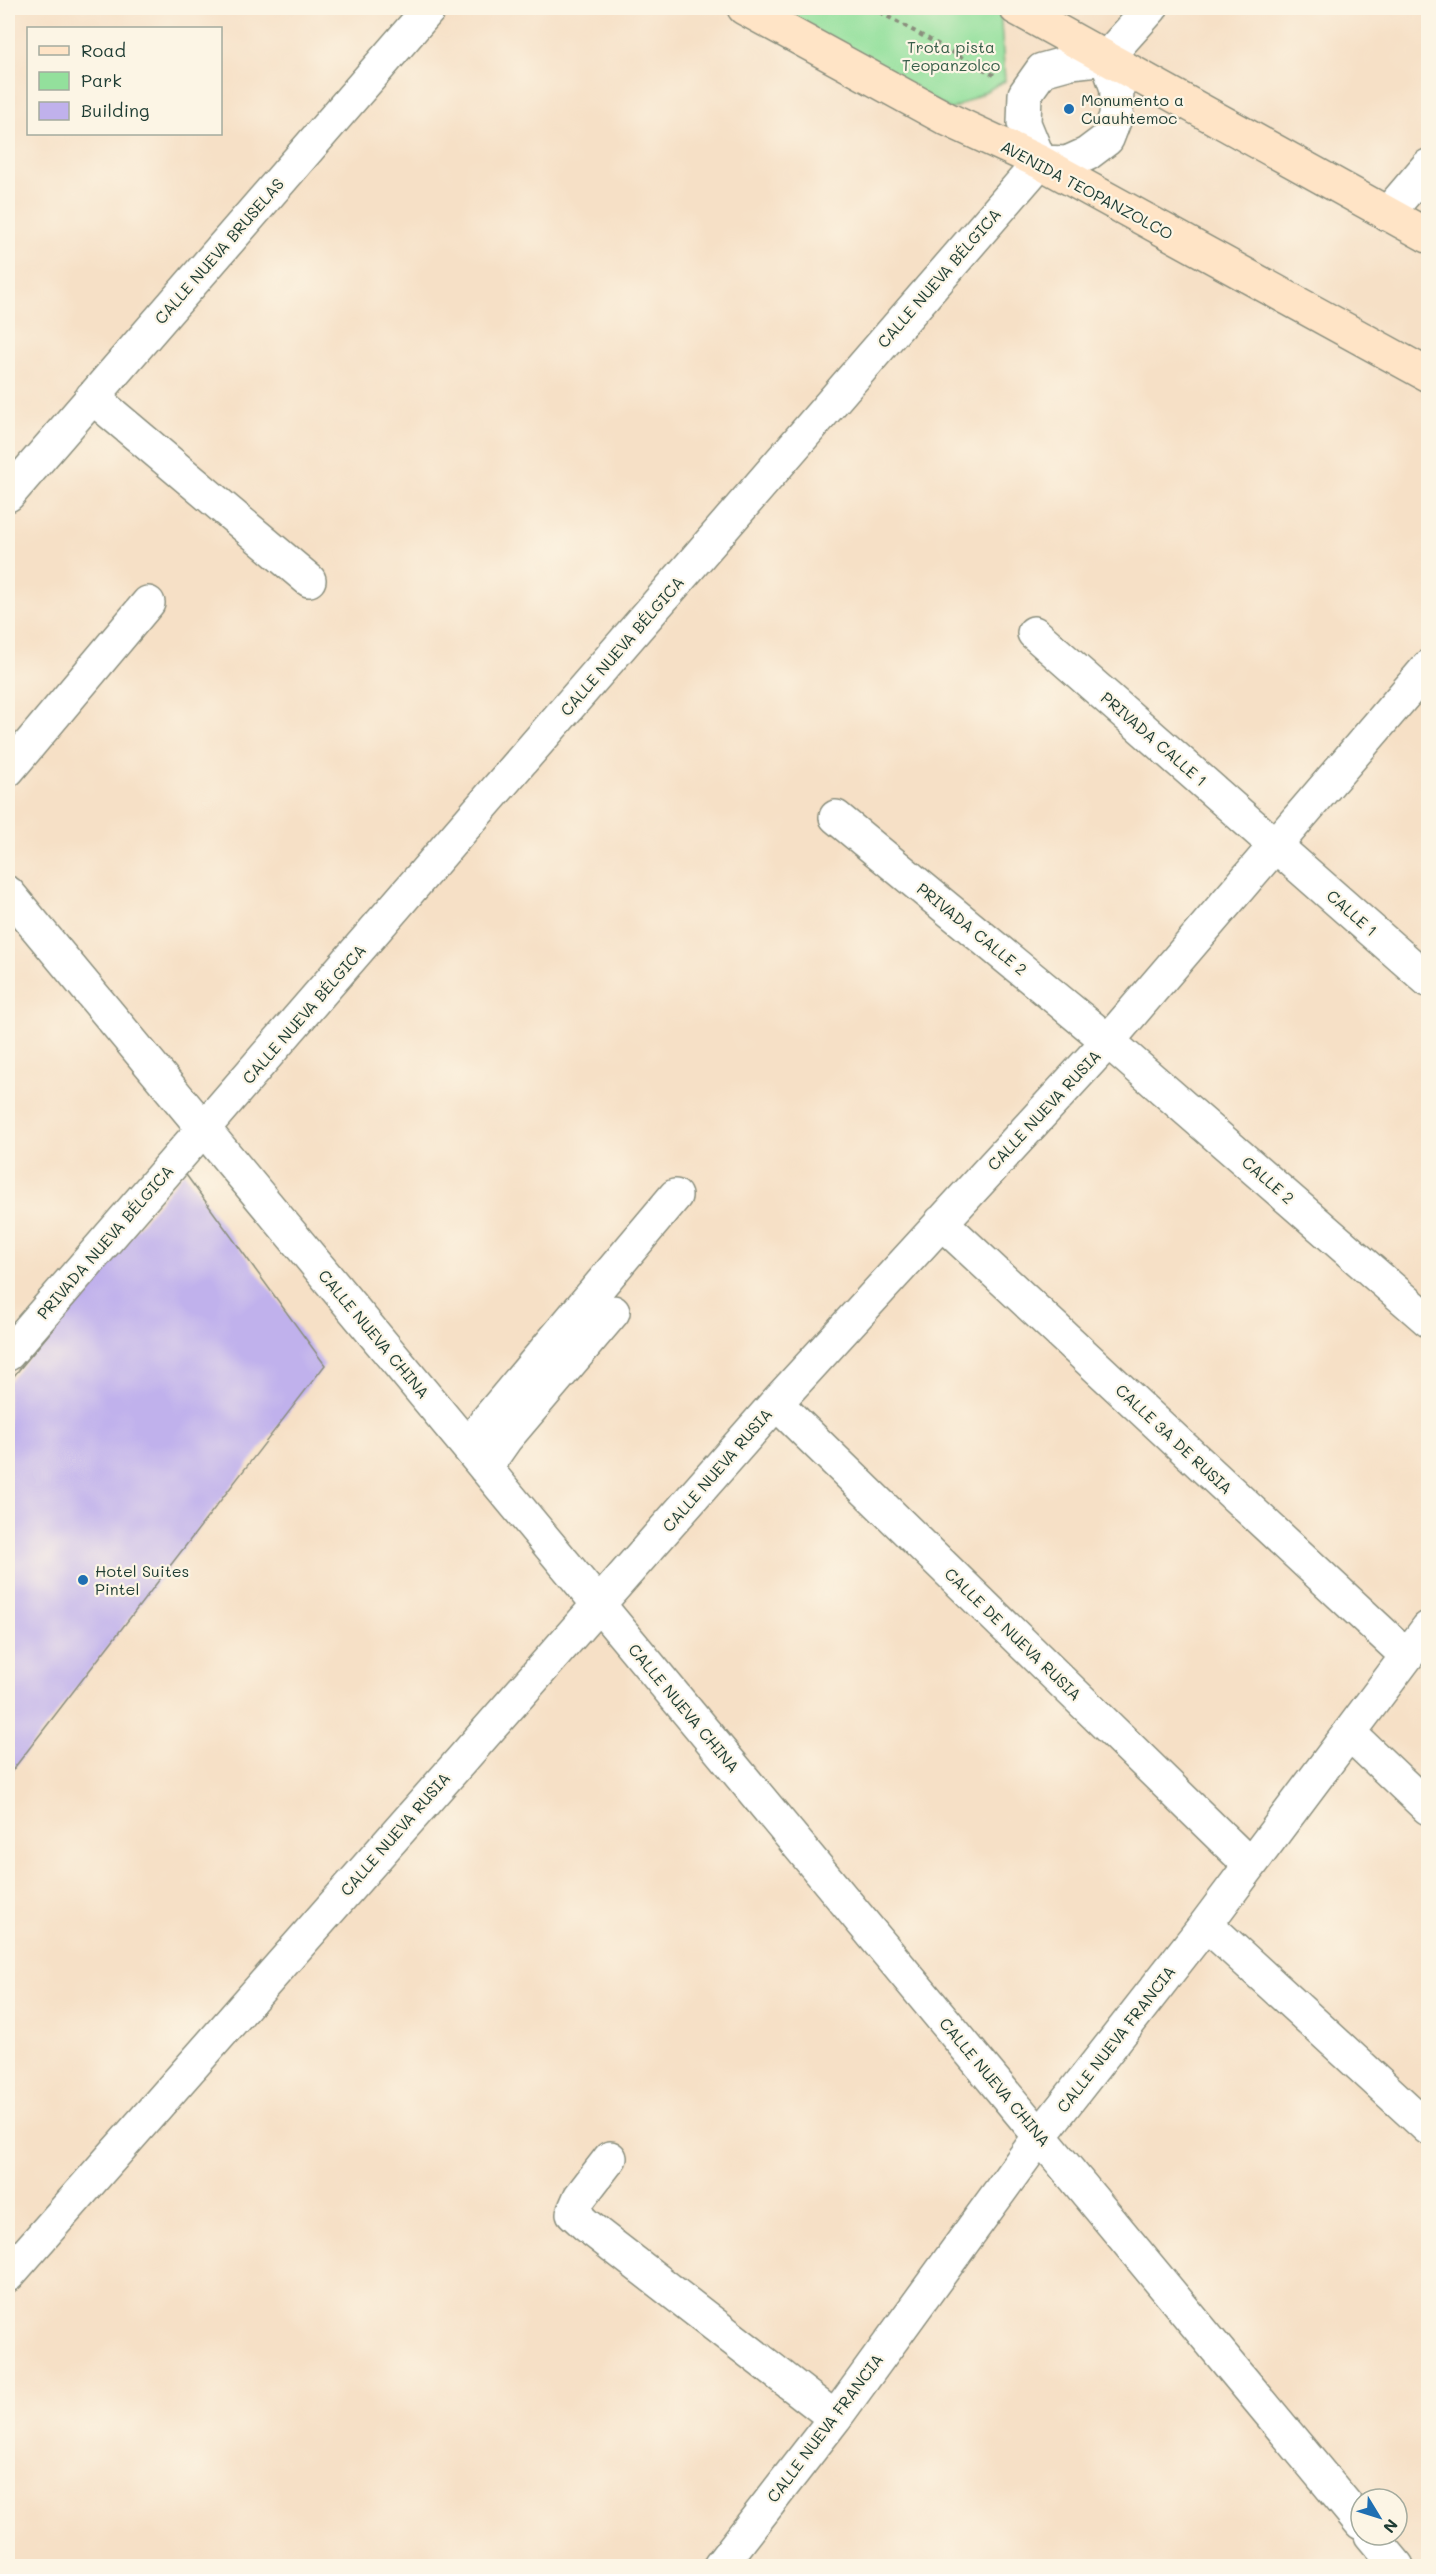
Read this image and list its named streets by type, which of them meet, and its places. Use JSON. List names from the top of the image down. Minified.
{"streets":{"main road":["AVENIDA TEOPANZOLCO"],"street":["CALLE NUEVA BRUSELAS","CALLE NUEVA BÉLGICA","PRIVADA CALLE 1","CALLE 1","PRIVADA CALLE 2","CALLE NUEVA RUSIA","CALLE 2","PRIVADA NUEVA BÉLGICA","CALLE NUEVA CHINA","CALLE 3A DE RUSIA","CALLE DE NUEVA RUSIA","CALLE NUEVA FRANCIA"]},"crossings":[["AVENIDA TEOPANZOLCO","CALLE NUEVA BÉLGICA"],["CALLE NUEVA BÉLGICA","PRIVADA NUEVA BÉLGICA"],["CALLE NUEVA BÉLGICA","CALLE NUEVA CHINA"],["PRIVADA CALLE 1","CALLE 1"],["PRIVADA CALLE 1","CALLE NUEVA RUSIA"],["CALLE 1","CALLE NUEVA RUSIA"],["PRIVADA CALLE 2","CALLE NUEVA RUSIA"],["PRIVADA CALLE 2","CALLE 2"],["CALLE NUEVA RUSIA","CALLE 2"],["CALLE NUEVA RUSIA","CALLE NUEVA CHINA"],["CALLE NUEVA RUSIA","CALLE 3A DE RUSIA"],["CALLE NUEVA RUSIA","CALLE DE NUEVA RUSIA"],["PRIVADA NUEVA BÉLGICA","CALLE NUEVA CHINA"],["CALLE NUEVA CHINA","CALLE NUEVA FRANCIA"],["CALLE 3A DE RUSIA","CALLE NUEVA FRANCIA"],["CALLE DE NUEVA RUSIA","CALLE NUEVA FRANCIA"]],"parks":["Trota pista Teopanzolco"],"places":["Monumento a Cuauhtemoc","Hotel Suites Pintel"],"legend":["Road","Park","Building"],"north":"bottom right"}
